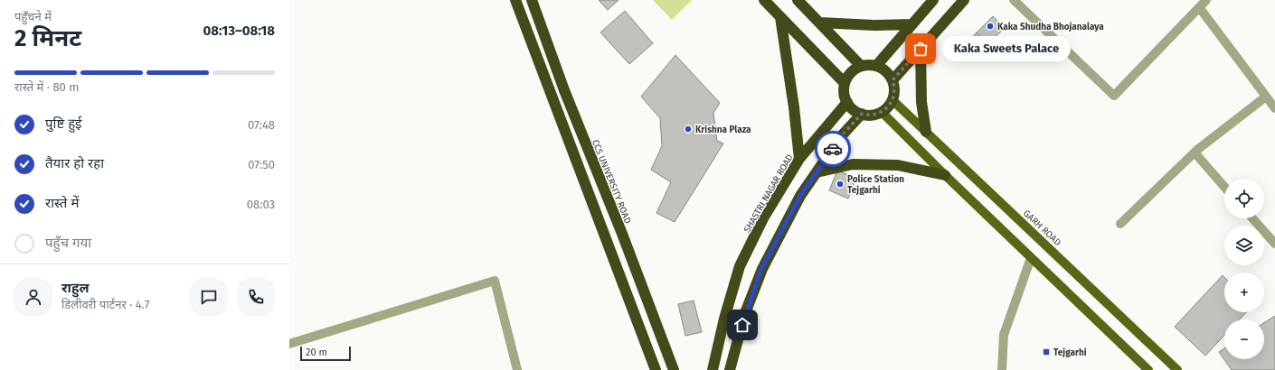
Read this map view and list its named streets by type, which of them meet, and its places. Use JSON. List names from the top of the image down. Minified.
{"streets":{"highway":["CCS UNIVERSITY ROAD","SHASTRI NAGAR ROAD"],"main road":["GARH ROAD"]},"crossings":[["SHASTRI NAGAR ROAD","GARH ROAD"]],"places":{"other":["Kaka Shudha Bhojanalaya","Kaka Sweets Palace","Krishna Plaza","Police Station Tejgarhi"],"transit":["Tejgarhi"]},"scale_bar":"20 m","page":{"heading":["2 मिनट","पहुँचने में","08:13–08:18"],"panel":["राहुल","डिलीवरी पार्टनर · 4.7"],"bubble":"Kaka Sweets Palace","bar":"रास्ते में · 80 m","list":[["पुष्टि हुई","07:48"],["तैयार हो रहा","07:50"],["रास्ते में","08:03"],"पहुँच गया"],"map_buttons":["+","−"],"scale":"20 m"}}
